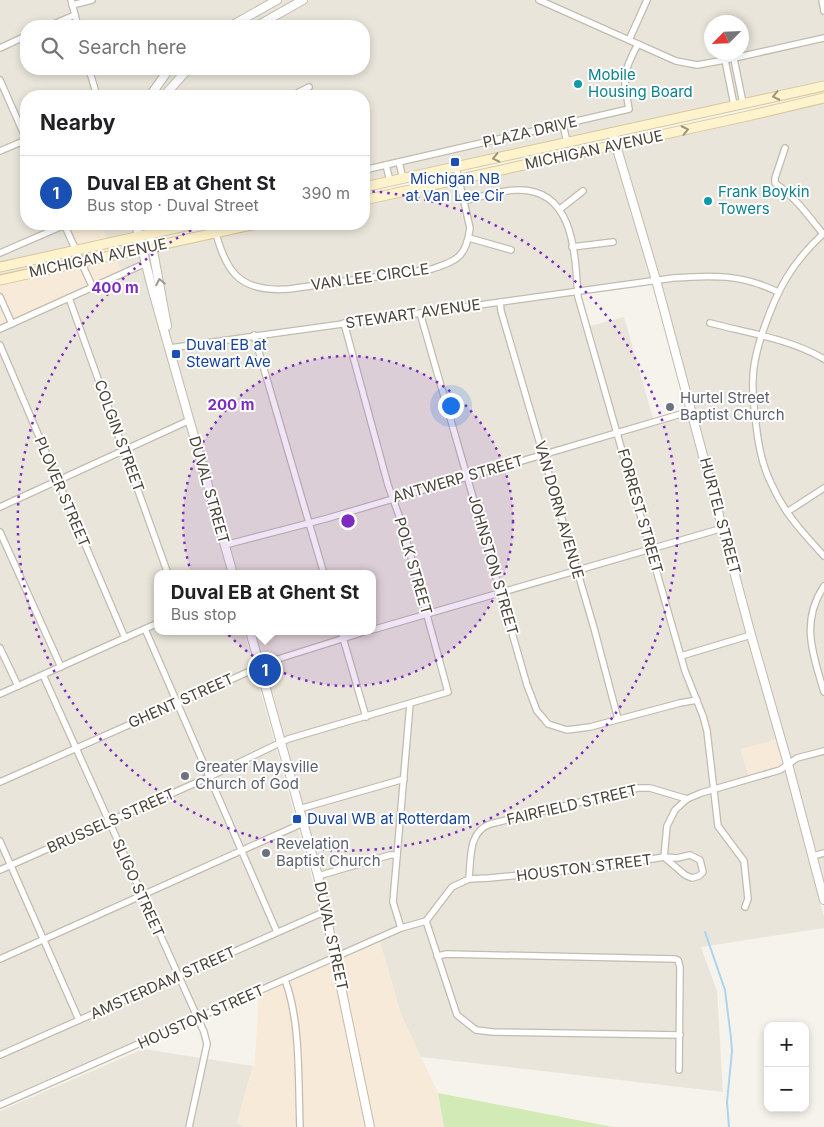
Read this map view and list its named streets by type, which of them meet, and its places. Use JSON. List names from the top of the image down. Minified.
{"streets":{"main road":["MICHIGAN AVENUE"],"street":["PLAZA DRIVE","VAN LEE CIRCLE","STEWART AVENUE","COLGIN STREET","ANTWERP STREET","DUVAL STREET","PLOVER STREET","VAN DORN AVENUE","FORREST STREET","HURTEL STREET","JOHNSTON STREET","POLK STREET","GHENT STREET","FAIRFIELD STREET","BRUSSELS STREET","HOUSTON STREET","SLIGO STREET","AMSTERDAM STREET"]},"crossings":[["MICHIGAN AVENUE","DUVAL STREET"],["MICHIGAN AVENUE","HURTEL STREET"],["STEWART AVENUE","DUVAL STREET"],["STEWART AVENUE","VAN DORN AVENUE"],["STEWART AVENUE","FORREST STREET"],["STEWART AVENUE","HURTEL STREET"],["STEWART AVENUE","JOHNSTON STREET"],["STEWART AVENUE","POLK STREET"],["ANTWERP STREET","DUVAL STREET"],["ANTWERP STREET","VAN DORN AVENUE"],["ANTWERP STREET","FORREST STREET"],["ANTWERP STREET","HURTEL STREET"],["ANTWERP STREET","JOHNSTON STREET"],["ANTWERP STREET","POLK STREET"],["DUVAL STREET","GHENT STREET"],["DUVAL STREET","BRUSSELS STREET"],["DUVAL STREET","HOUSTON STREET"],["DUVAL STREET","AMSTERDAM STREET"],["VAN DORN AVENUE","JOHNSTON STREET"],["FORREST STREET","JOHNSTON STREET"],["POLK STREET","BRUSSELS STREET"],["GHENT STREET","SLIGO STREET"],["FAIRFIELD STREET","HOUSTON STREET"],["BRUSSELS STREET","SLIGO STREET"],["HOUSTON STREET","SLIGO STREET"],["SLIGO STREET","AMSTERDAM STREET"]],"places":{"other":["Mobile Housing Board","Frank Boykin Towers","Hurtel Street Baptist Church","Greater Maysville Church of God","Revelation Baptist Church"],"transit":["Michigan NB at Van Lee Cir","Duval EB at Stewart Ave","Duval WB at Rotterdam"]},"north":"bottom left","page":{"search":"Search here","heading":"Nearby","list":[{"mark":"1","name":"Duval EB at Ghent St","note":"Bus stop · Duval Street","value":"390 m"}],"popup":["Duval EB at Ghent St","Bus stop"],"pins":"1","map_buttons":["+","−"]},"rings":["400 m","200 m"]}
